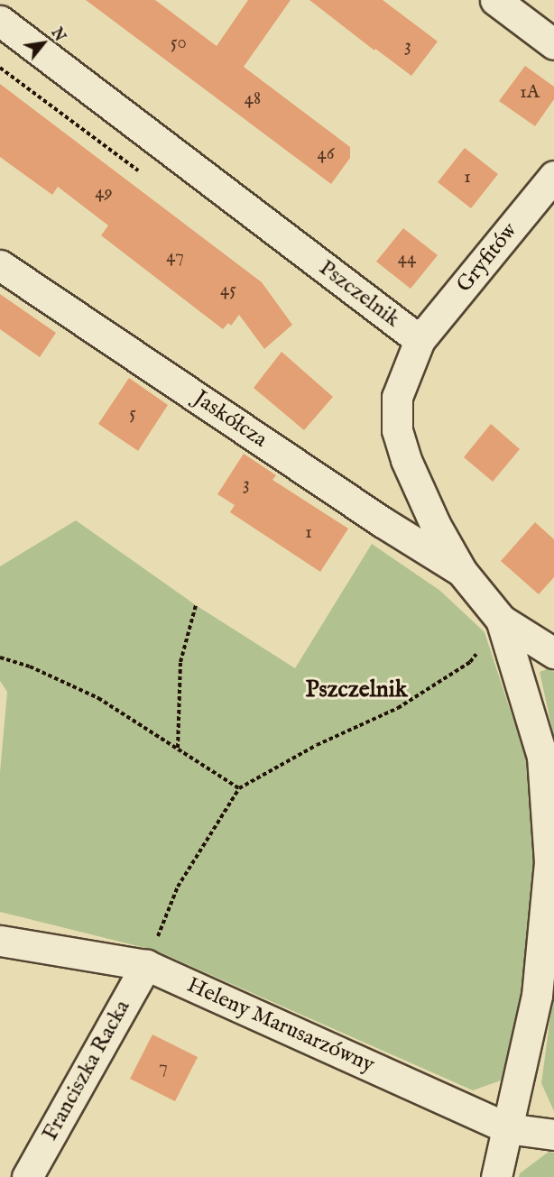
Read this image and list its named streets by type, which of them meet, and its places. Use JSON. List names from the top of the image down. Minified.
{"streets":{"street":["Gryfitów","Pszczelnik","Jaskółcza","Heleny Marusarzówny","Franciszka Racka"]},"crossings":[["Gryfitów","Pszczelnik"],["Pszczelnik","Jaskółcza"],["Heleny Marusarzówny","Franciszka Racka"]],"districts":["Pszczelnik"],"house_numbers":["50","3","1A","48","46","1","49","47","44","45","5","3","1","7"],"north":"top right"}
